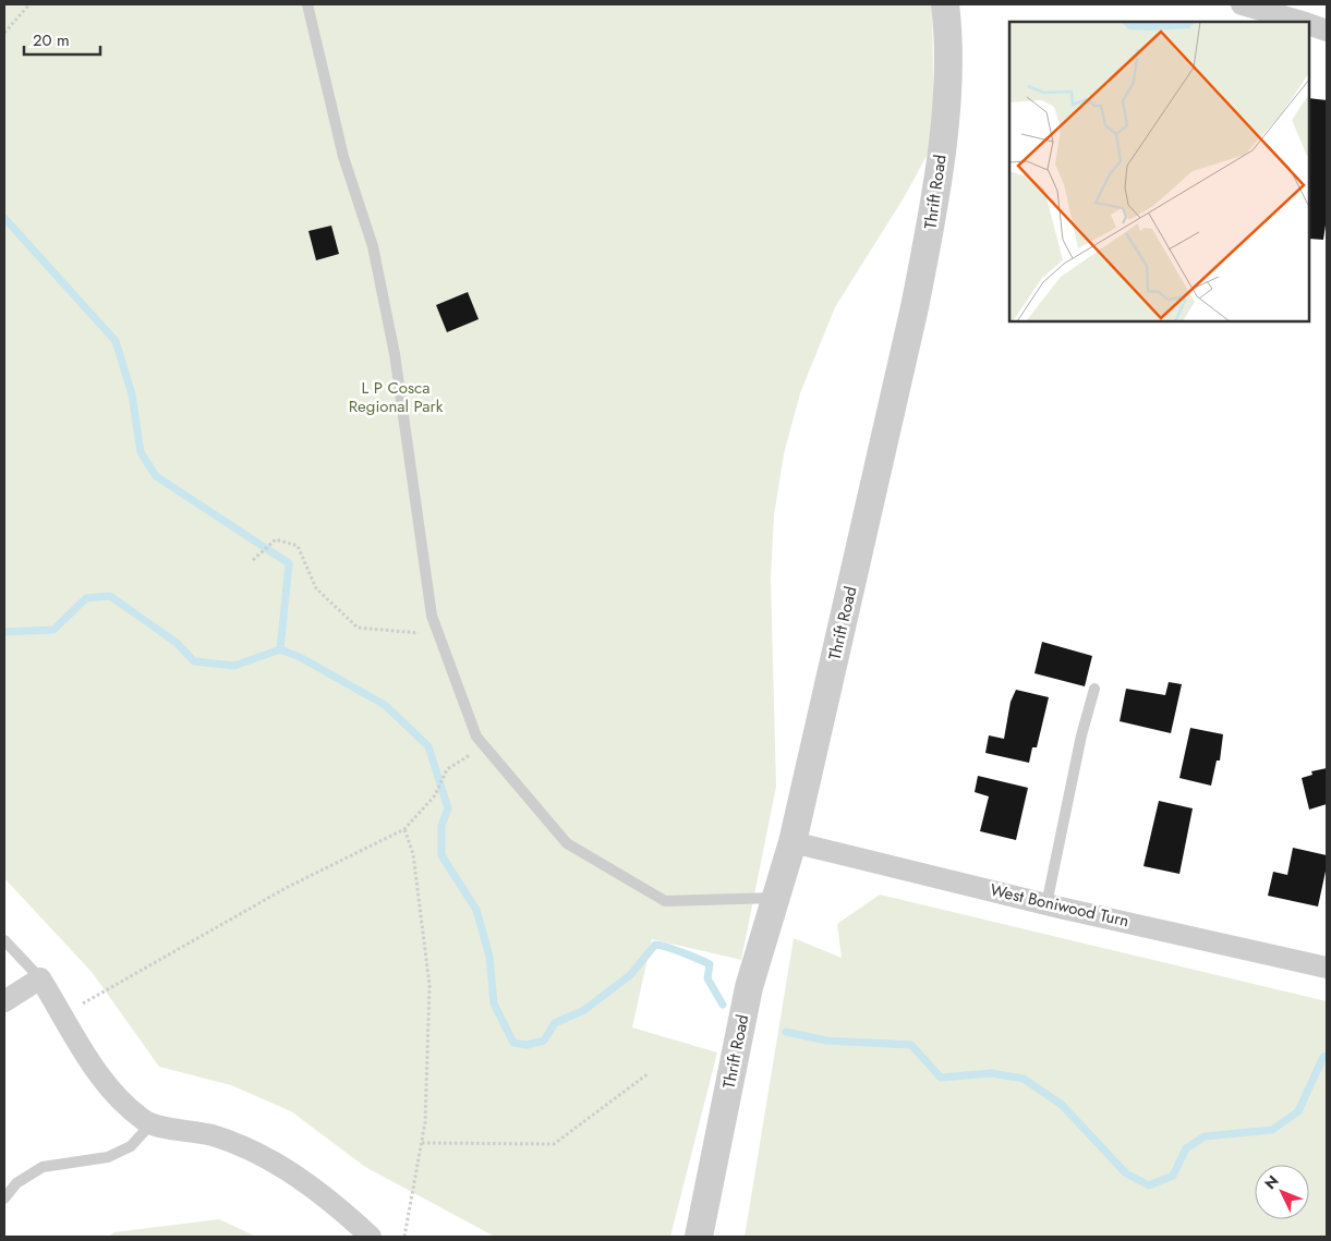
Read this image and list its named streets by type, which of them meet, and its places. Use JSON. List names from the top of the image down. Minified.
{"streets":{"street":["Thrift Road","West Boniwood Turn"]},"crossings":[["Thrift Road","West Boniwood Turn"]],"parks":["L P Cosca Regional Park"],"scale_bar":"20 m","north":"top left"}
